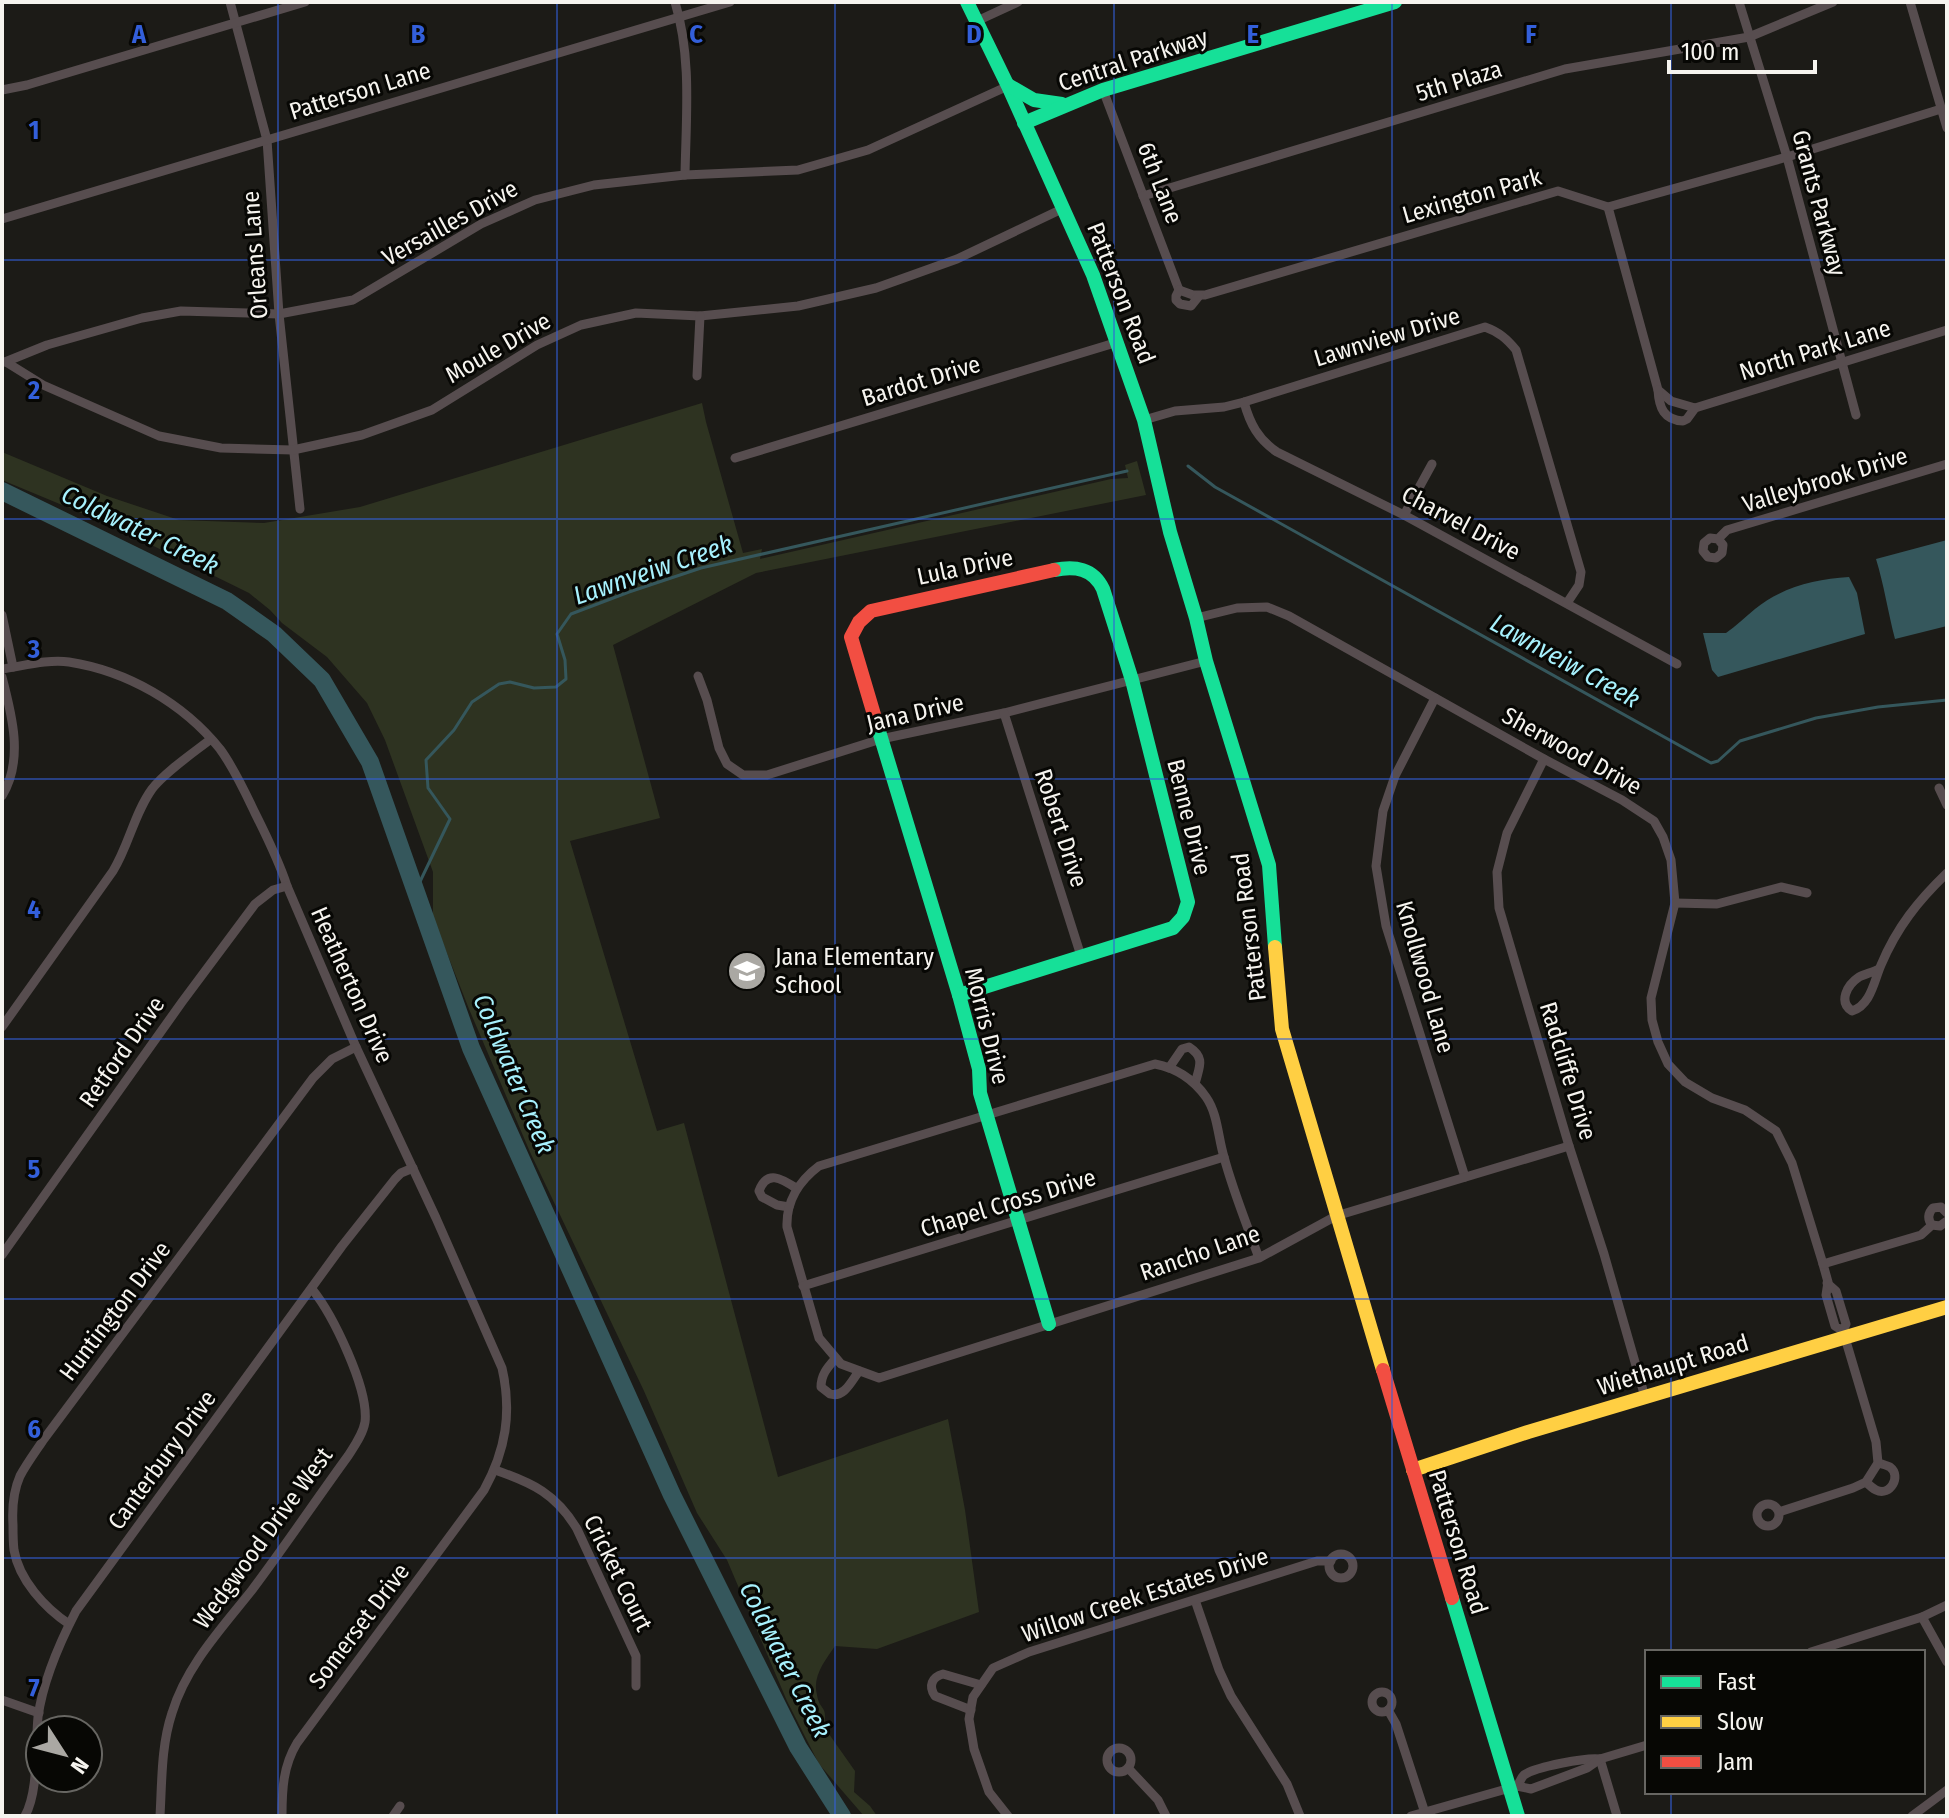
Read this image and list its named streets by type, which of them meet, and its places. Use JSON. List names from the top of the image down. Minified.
{"streets":{"street":["Central Parkway","5th Plaza","Patterson Lane","6th Lane","Lexington Park","Grants Parkway","Versailles Drive","Orleans Lane","Patterson Road","Lawnview Drive","Moule Drive","North Park Lane","Bardot Drive","Valleybrook Drive","Charvel Drive","Lula Drive","Jana Drive","Sherwood Drive","Benne Drive","Robert Drive","Knollwood Lane","Heatherton Drive","Morris Drive","Retford Drive","Radcliffe Drive","Chapel Cross Drive","Rancho Lane","Huntington Drive","Wiethaupt Road","Canterbury Drive","Wedgwood Drive West","Cricket Court","Willow Creek Estates Drive","Somerset Drive"]},"crossings":[["Central Parkway","6th Lane"],["Central Parkway","Patterson Road"],["5th Plaza","6th Lane"],["5th Plaza","Grants Parkway"],["Patterson Lane","Orleans Lane"],["6th Lane","Lexington Park"],["Grants Parkway","North Park Lane"],["Versailles Drive","Orleans Lane"],["Versailles Drive","Patterson Road"],["Versailles Drive","Moule Drive"],["Orleans Lane","Moule Drive"],["Patterson Road","Lawnview Drive"],["Patterson Road","Moule Drive"],["Patterson Road","Bardot Drive"],["Patterson Road","Jana Drive"],["Patterson Road","Sherwood Drive"],["Patterson Road","Rancho Lane"],["Patterson Road","Wiethaupt Road"],["Lawnview Drive","Charvel Drive"],["Lula Drive","Jana Drive"],["Lula Drive","Benne Drive"],["Lula Drive","Morris Drive"],["Jana Drive","Benne Drive"],["Jana Drive","Robert Drive"],["Jana Drive","Morris Drive"],["Sherwood Drive","Knollwood Lane"],["Sherwood Drive","Radcliffe Drive"],["Sherwood Drive","Wiethaupt Road"],["Benne Drive","Robert Drive"],["Benne Drive","Morris Drive"],["Knollwood Lane","Rancho Lane"],["Heatherton Drive","Retford Drive"],["Heatherton Drive","Huntington Drive"],["Heatherton Drive","Canterbury Drive"],["Heatherton Drive","Cricket Court"],["Heatherton Drive","Somerset Drive"],["Morris Drive","Chapel Cross Drive"],["Morris Drive","Rancho Lane"],["Radcliffe Drive","Rancho Lane"],["Radcliffe Drive","Wiethaupt Road"],["Huntington Drive","Canterbury Drive"],["Canterbury Drive","Wedgwood Drive West"],["Cricket Court","Somerset Drive"]],"water":["Coldwater Creek","Lawnveiw Creek"],"places":{"school or university":["Jana Elementary School"]},"legend":["Fast","Slow","Jam"],"scale_bar":"100 m","north":"bottom right","grid":{"columns":["A","B","C","D","E","F"],"rows":["1","2","3","4","5","6","7"]}}
